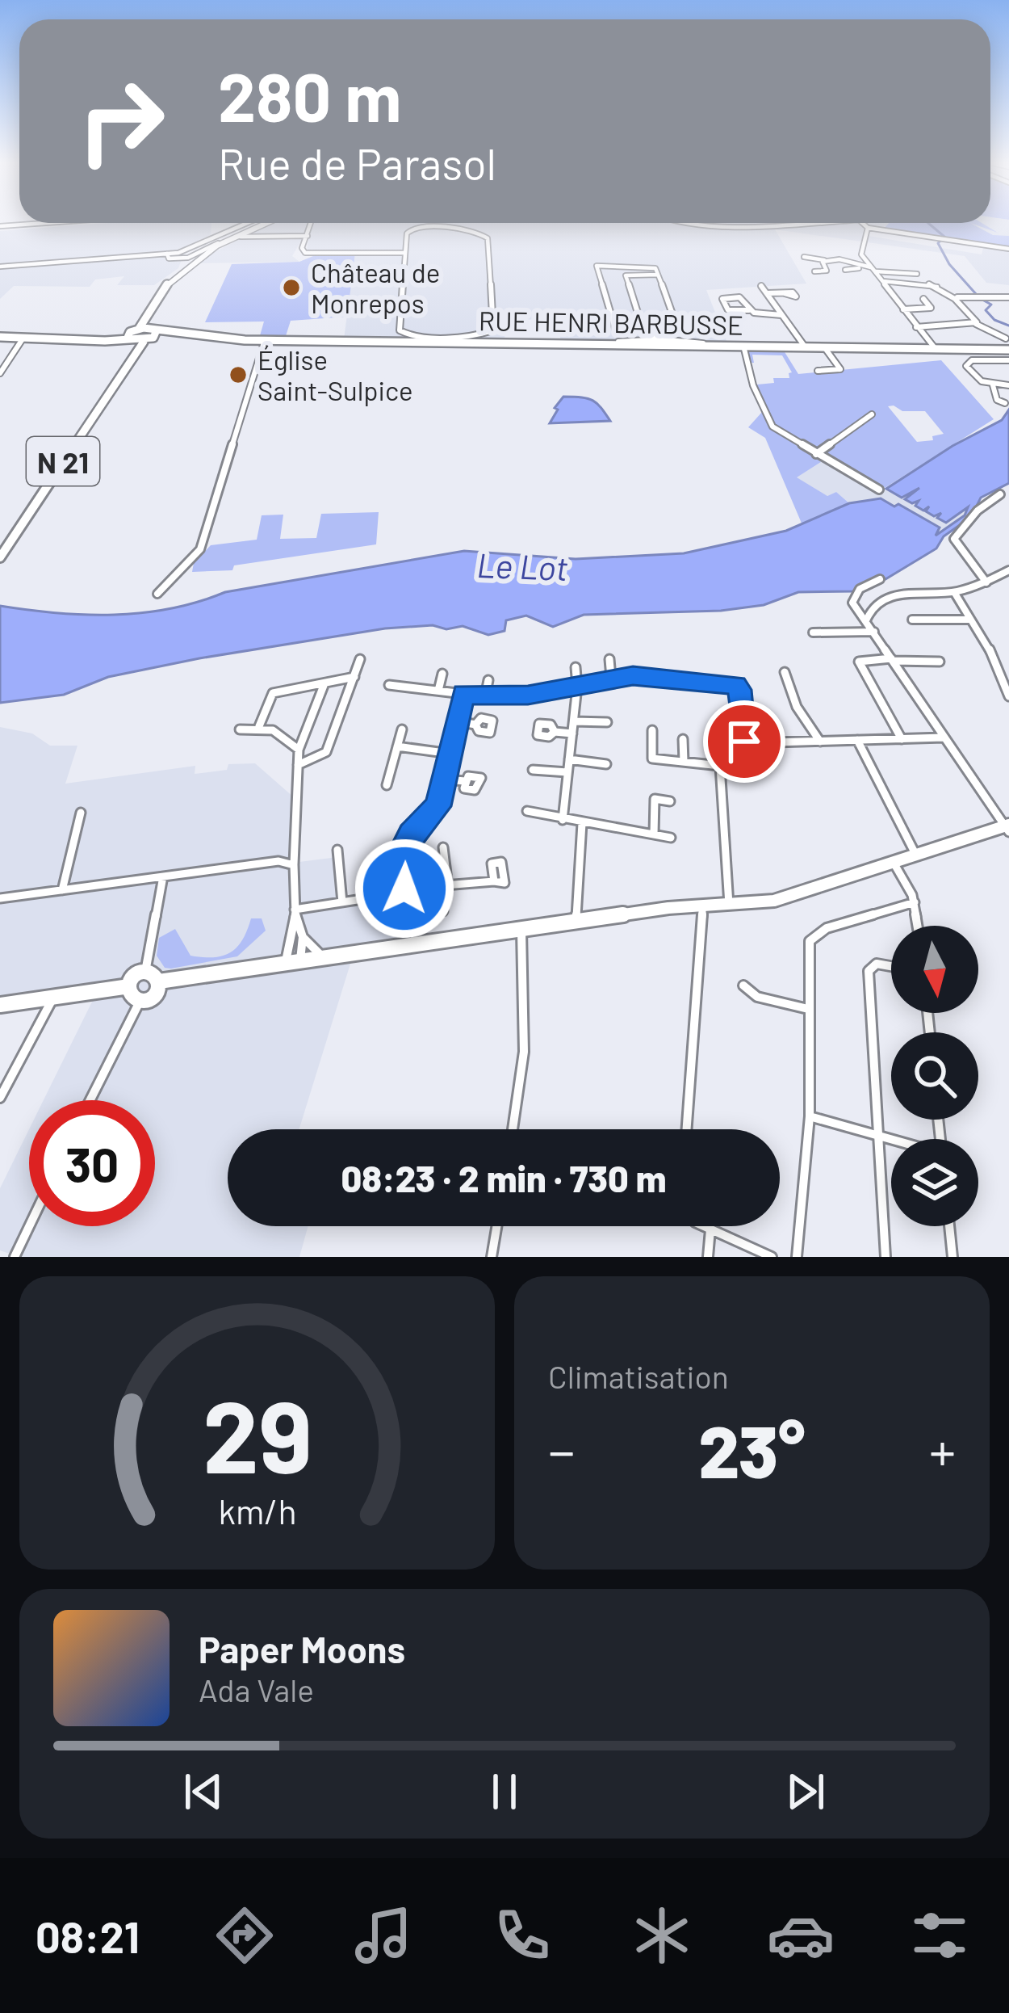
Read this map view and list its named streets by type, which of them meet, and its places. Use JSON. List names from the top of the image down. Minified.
{"streets":{"main road":["RUE HENRI BARBUSSE","N 21"]},"water":["Le Lot"],"places":["Château de Monrepos","Église Saint-Sulpice"],"north":"bottom","page":{"turn":["280 m","Rue de Parasol"],"limit":"30","trip":"08:23 · 2 min · 730 m","tile":"Climatisation","heat":["−","23°","+"],"song":["Paper Moons","Ada Vale"],"tabs":"08:21","gauge":["29","km/h"]}}
